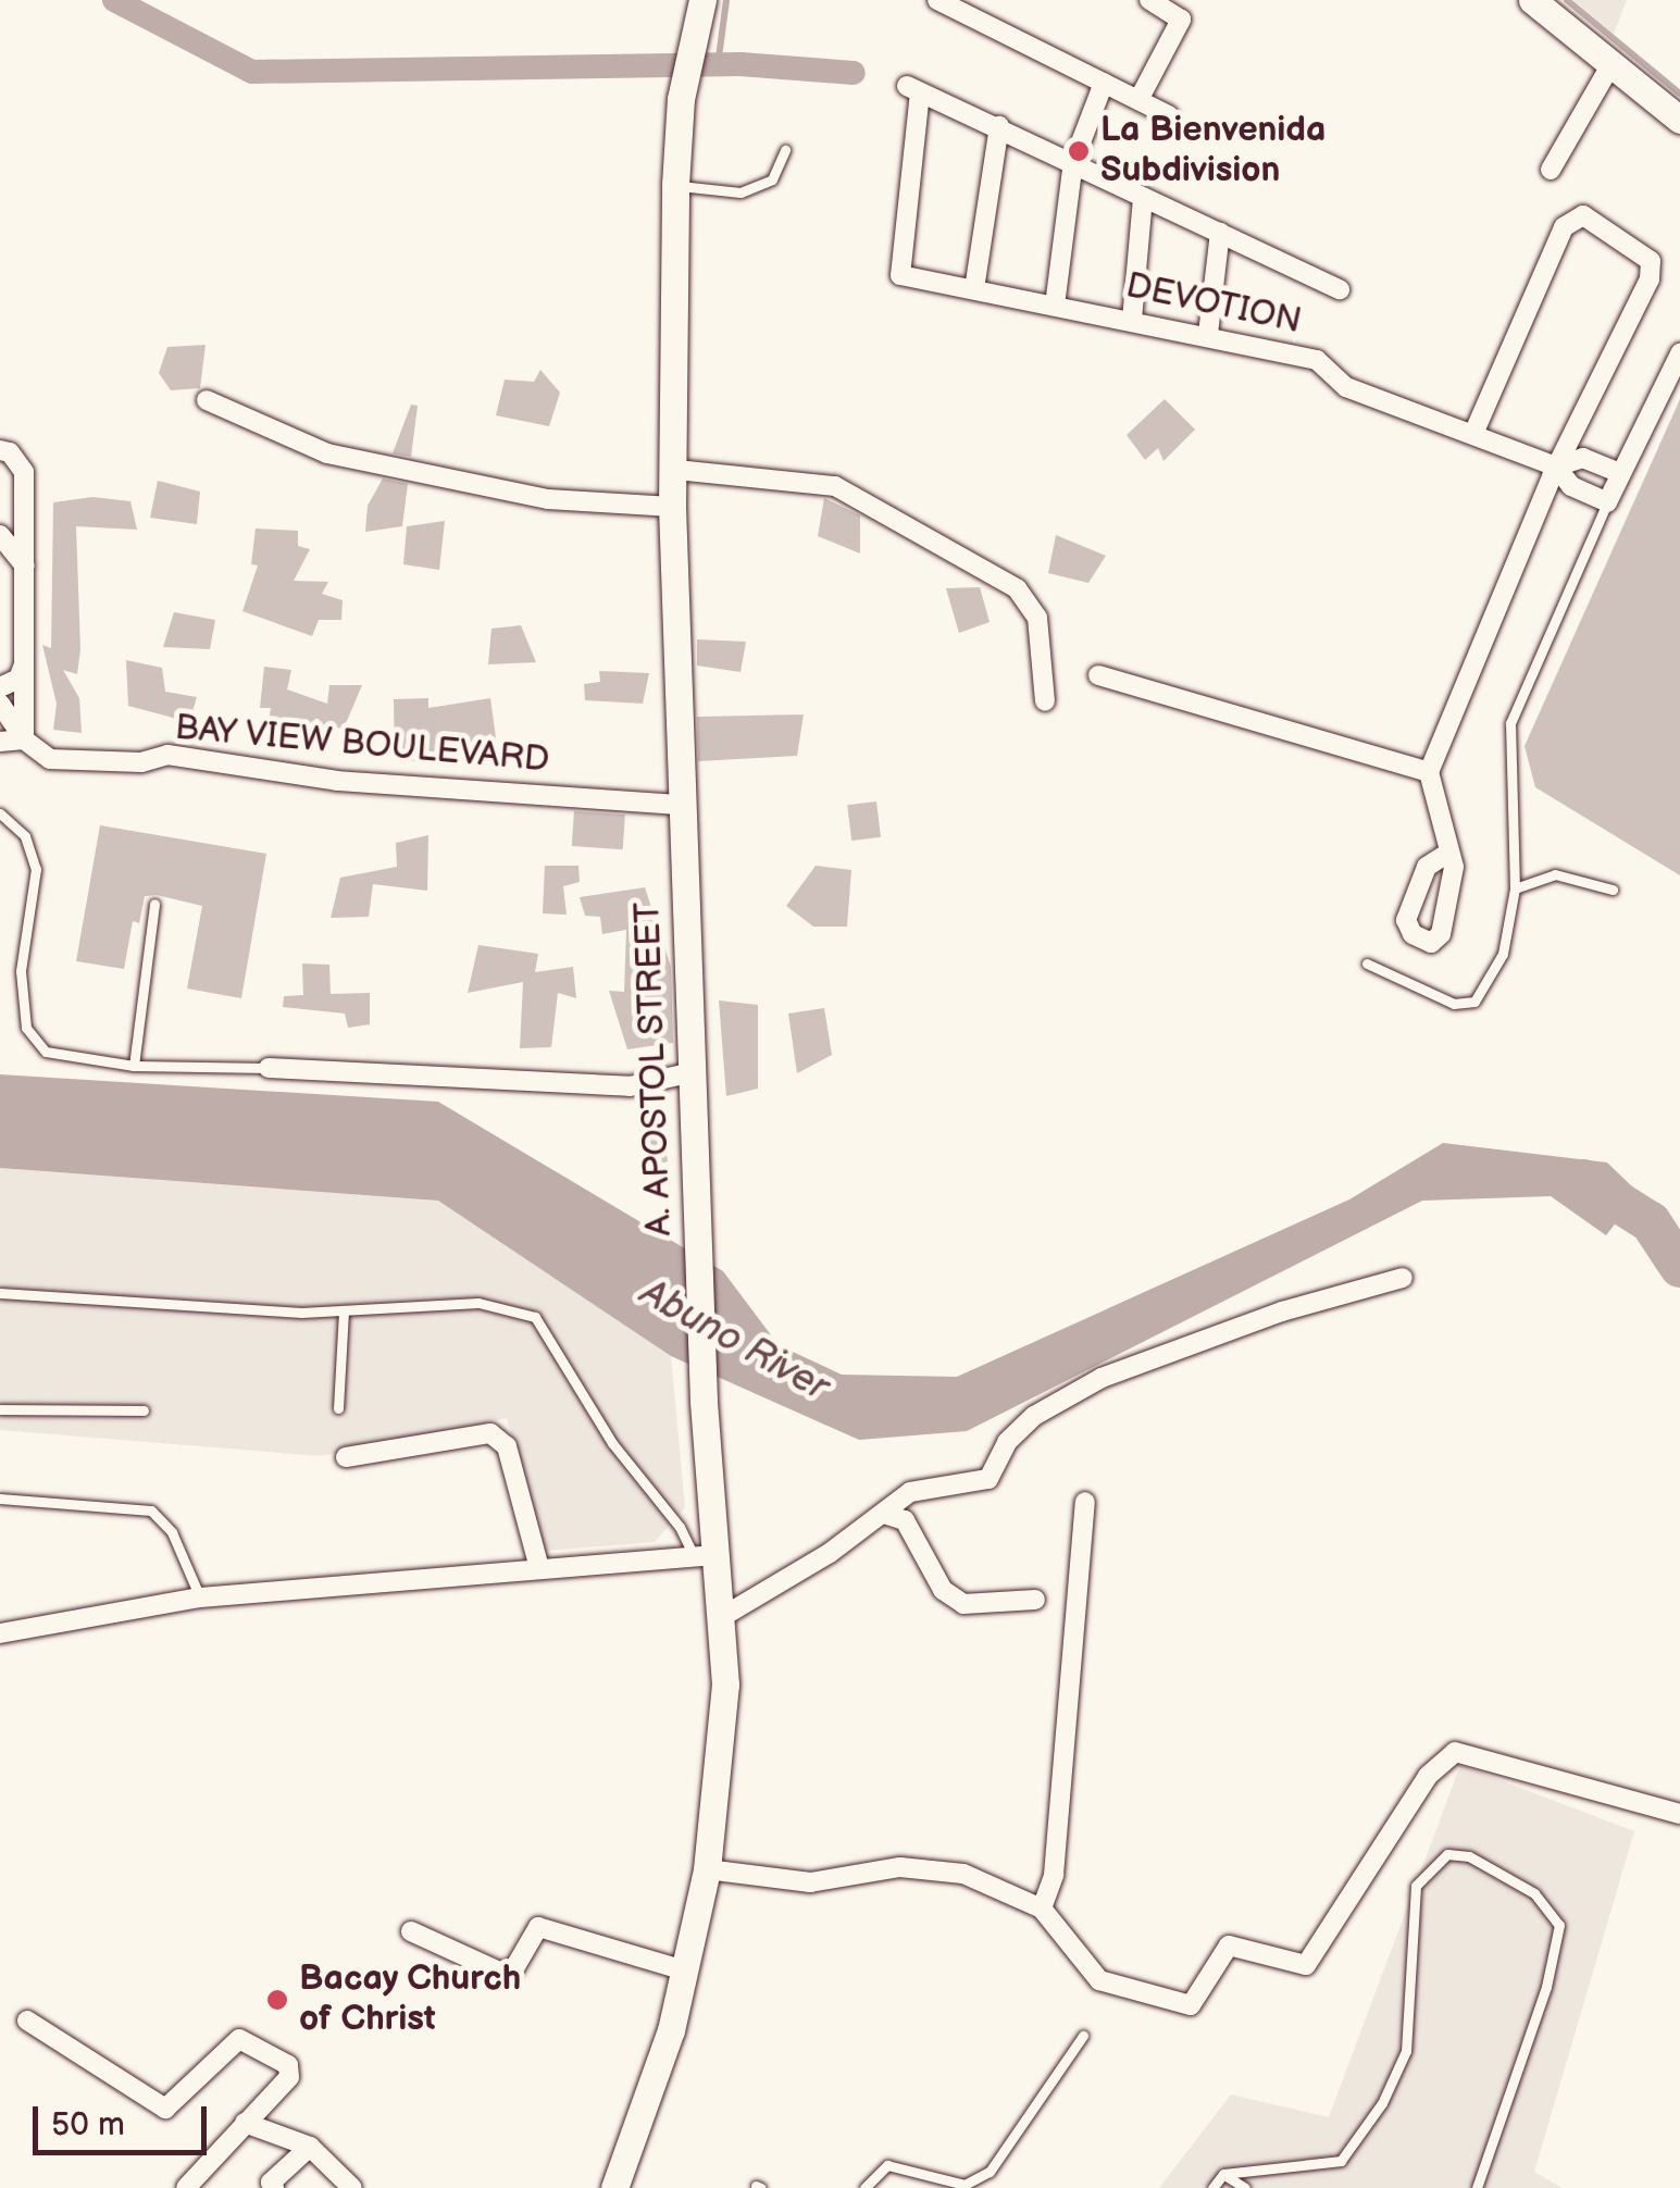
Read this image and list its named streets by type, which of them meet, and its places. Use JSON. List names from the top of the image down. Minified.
{"streets":{"street":["DEVOTION","BAY VIEW BOULEVARD","A. APOSTOL STREET"]},"crossings":[["BAY VIEW BOULEVARD","A. APOSTOL STREET"]],"water":["Abuno River"],"places":["La Bienvenida Subdivision","Bacay Church of Christ"],"scale_bar":"50 m"}
